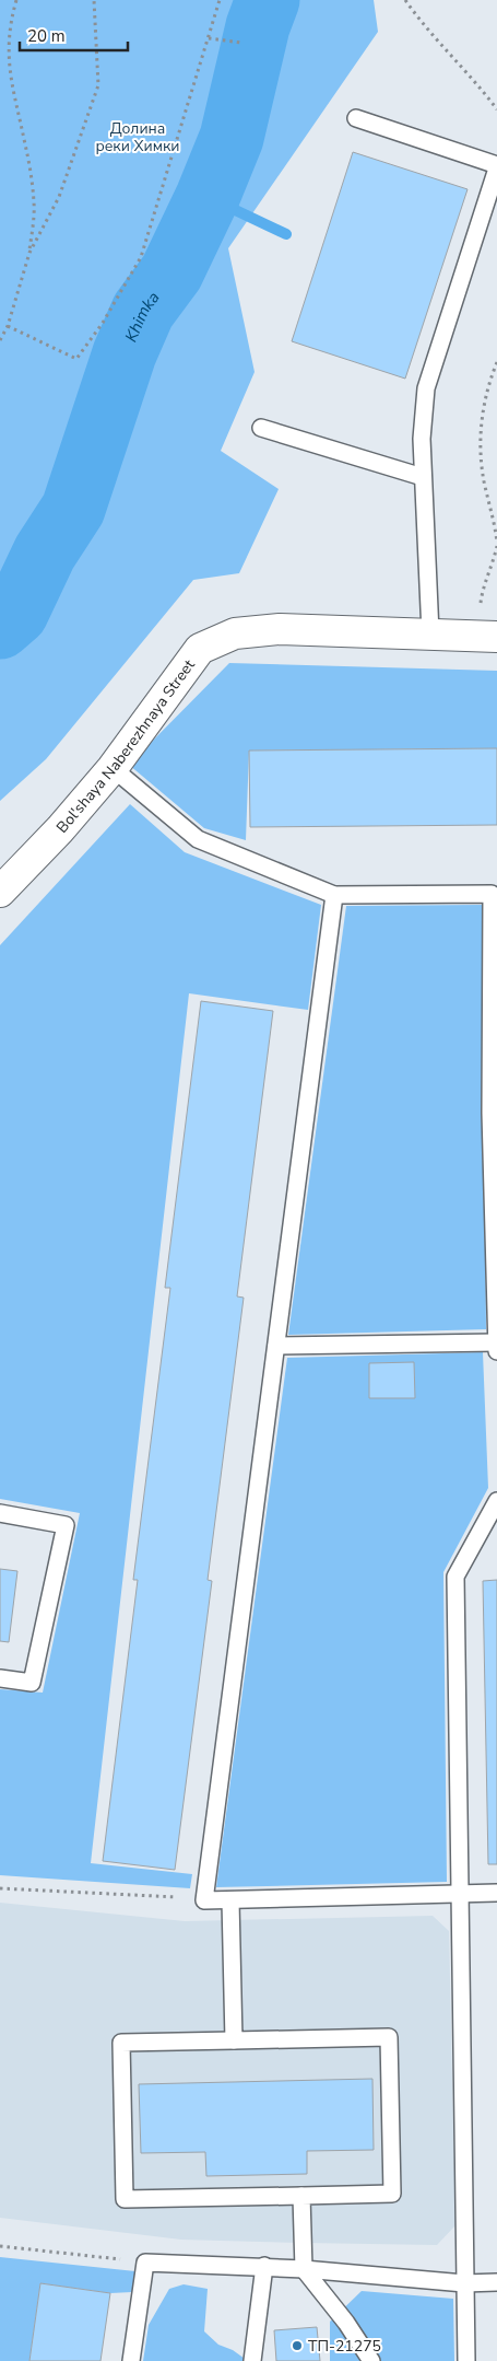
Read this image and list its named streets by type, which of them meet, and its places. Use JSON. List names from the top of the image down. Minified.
{"streets":{"street":["Bol'shaya Naberezhnaya Street"]},"water":["Khimka"],"parks":["Долина реки Химки"],"places":["ТП-21275"],"scale_bar":"20 m"}
